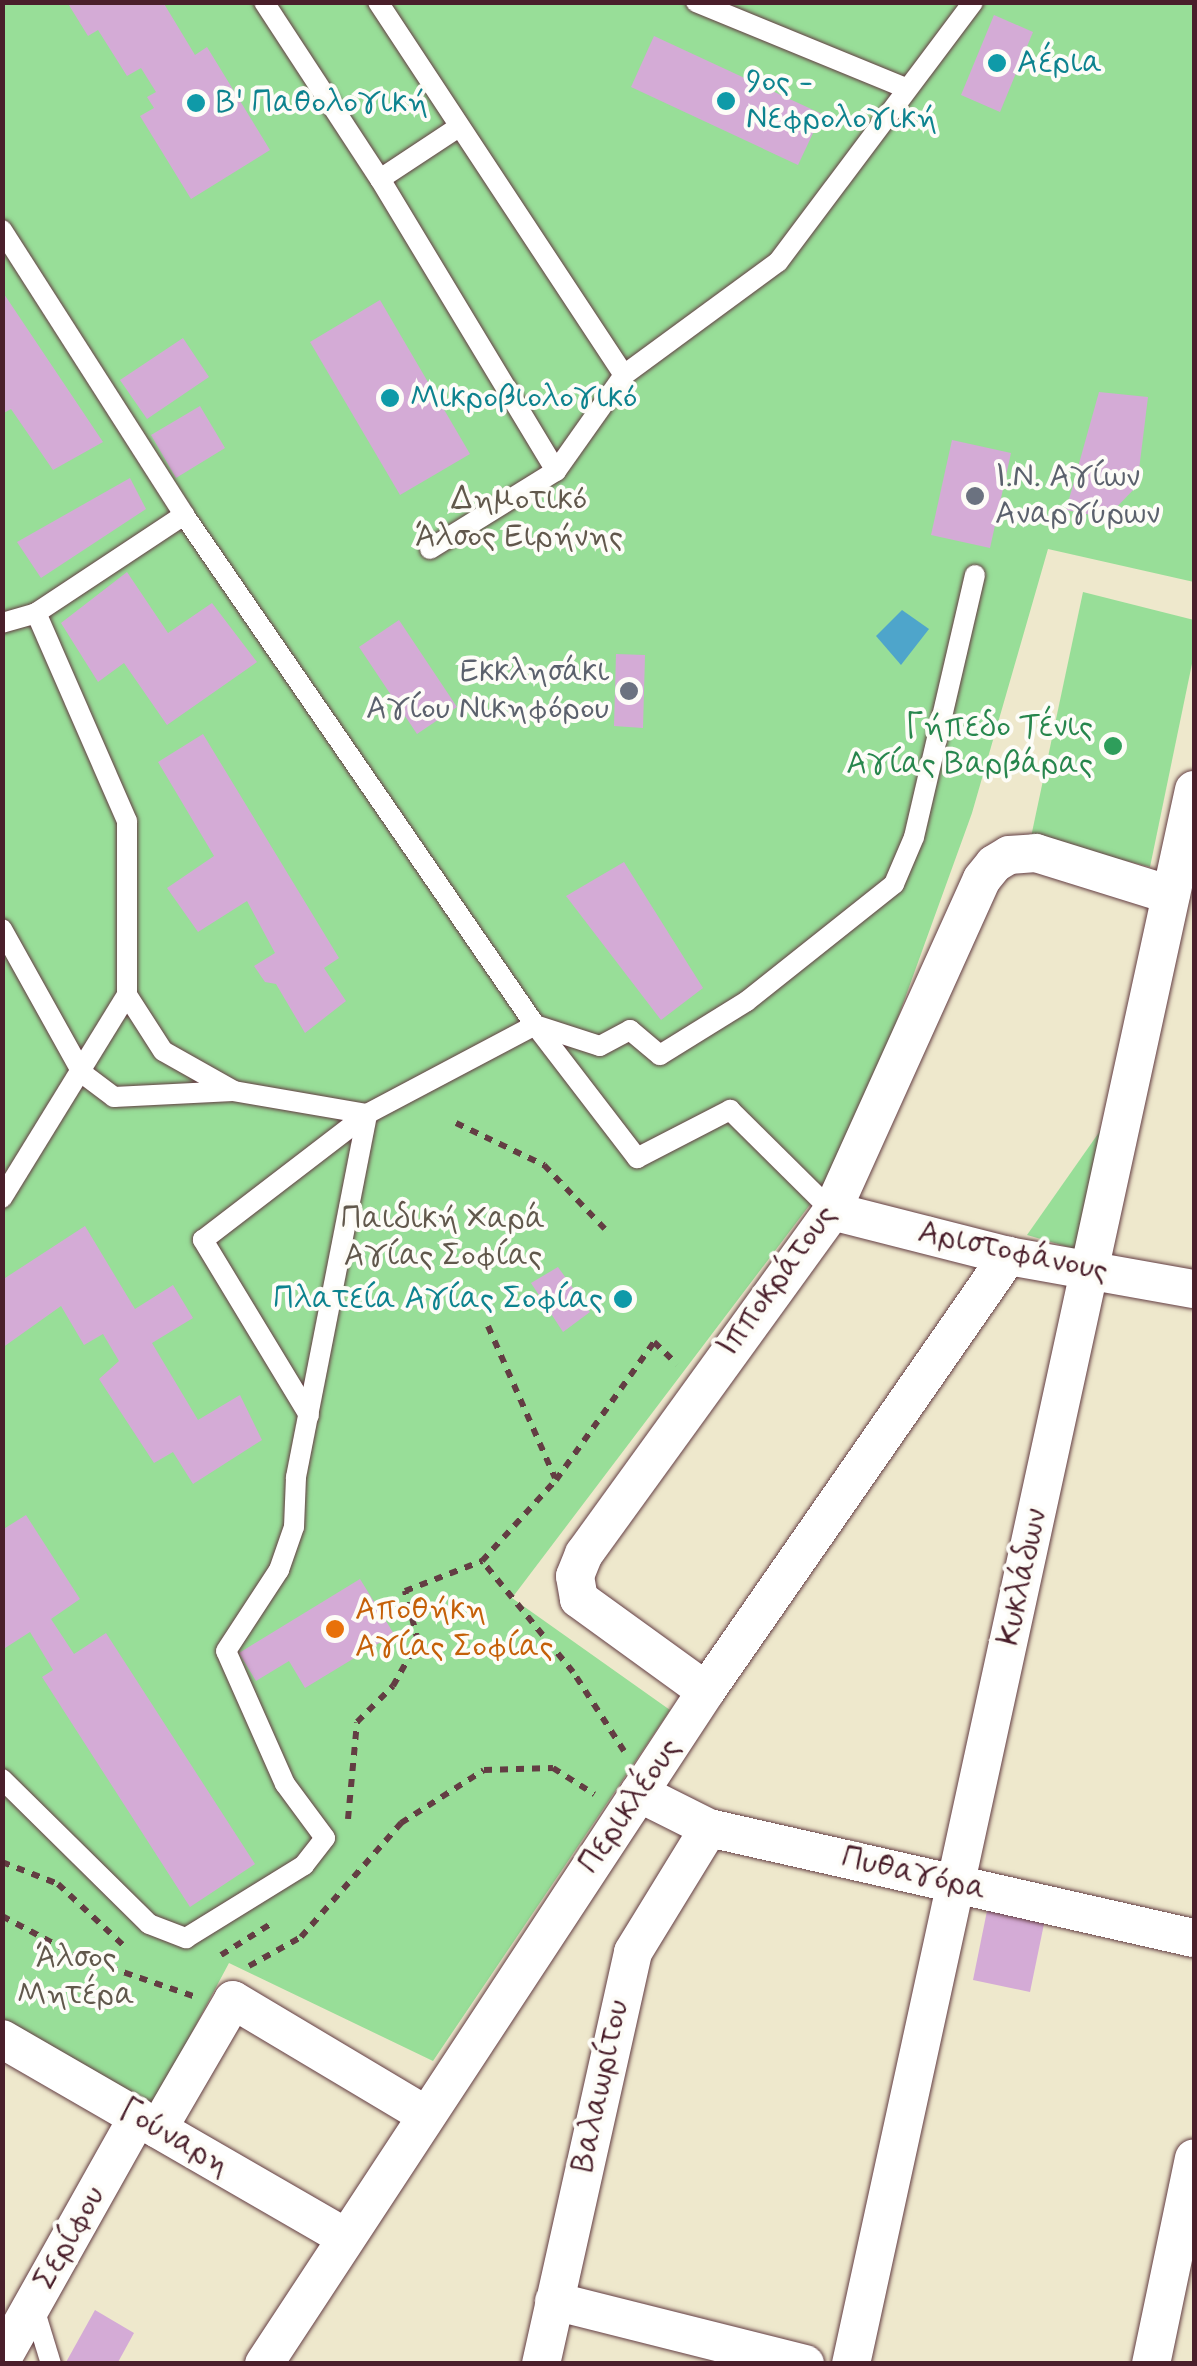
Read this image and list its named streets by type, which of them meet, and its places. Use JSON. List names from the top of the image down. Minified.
{"streets":{"street":["Αριστοφάνους","Ιπποκράτους","Κυκλάδων","Περικλέους","Πυθαγόρα","Βαλαωρίτου","Γούναρη","Σερίφου"]},"crossings":[["Αριστοφάνους","Ιπποκράτους"],["Αριστοφάνους","Κυκλάδων"],["Αριστοφάνους","Περικλέους"],["Ιπποκράτους","Κυκλάδων"],["Ιπποκράτους","Περικλέους"],["Κυκλάδων","Πυθαγόρα"],["Περικλέους","Πυθαγόρα"],["Περικλέους","Γούναρη"],["Περικλέους","Σερίφου"],["Πυθαγόρα","Βαλαωρίτου"],["Γούναρη","Σερίφου"]],"parks":["Δημοτικό Άλσος Ειρήνης","Παιδική Χαρά Αγίας Σοφίας","Άλσος Μητέρα"],"places":["Αέρια","9ος - Νεφρολογική","Β' Παθολογική","Μικροβιολογικό","Ι.Ν. Αγίων Αναργύρων","Εκκλησάκι Αγίου Νικηφόρου","Γήπεδο Τένις Αγίας Βαρβάρας","Πλατεία Αγίας Σοφίας","Αποθήκη Αγίας Σοφίας"]}
